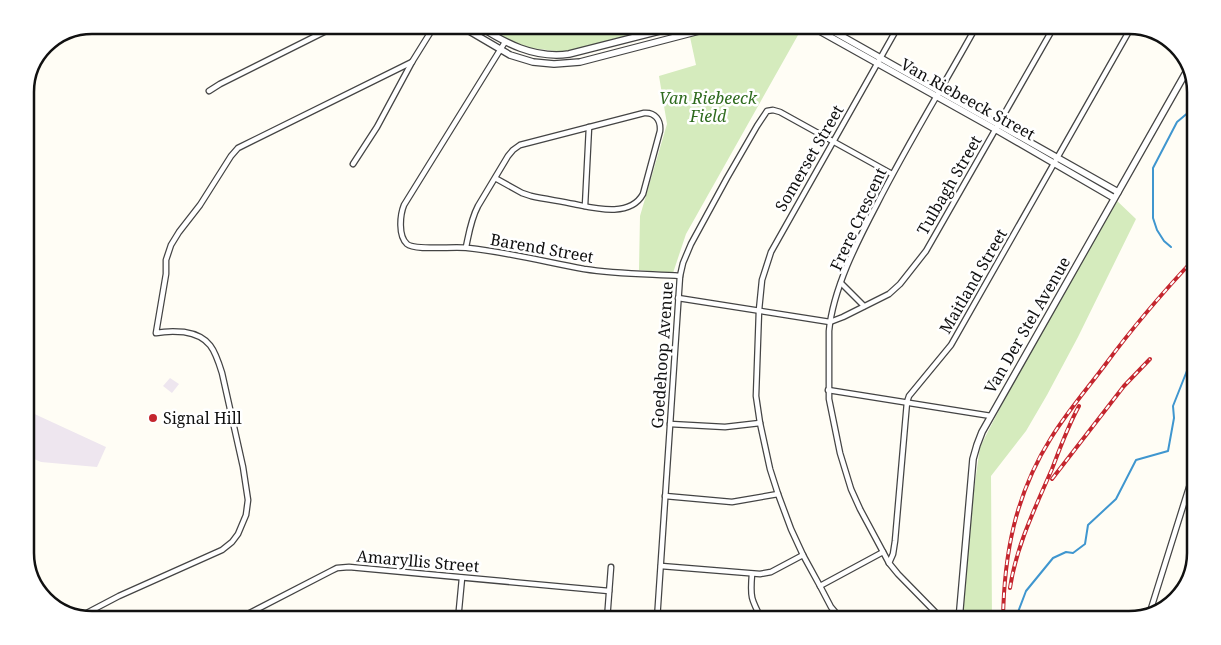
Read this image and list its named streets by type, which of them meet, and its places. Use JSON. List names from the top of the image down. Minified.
{"streets":{"street":["Van Riebeeck Street","Somerset Street","Tulbagh Street","Frere Crescent","Barend Street","Maitland Street","Van Der Stel Avenue","Goedehoop Avenue","Amaryllis Street"]},"crossings":[["Van Riebeeck Street","Somerset Street"],["Van Riebeeck Street","Tulbagh Street"],["Van Riebeeck Street","Frere Crescent"],["Van Riebeeck Street","Maitland Street"],["Van Riebeeck Street","Van Der Stel Avenue"],["Somerset Street","Goedehoop Avenue"],["Tulbagh Street","Frere Crescent"],["Frere Crescent","Maitland Street"],["Barend Street","Goedehoop Avenue"]],"parks":["Van Riebeeck Field"],"places":["Signal Hill"]}
